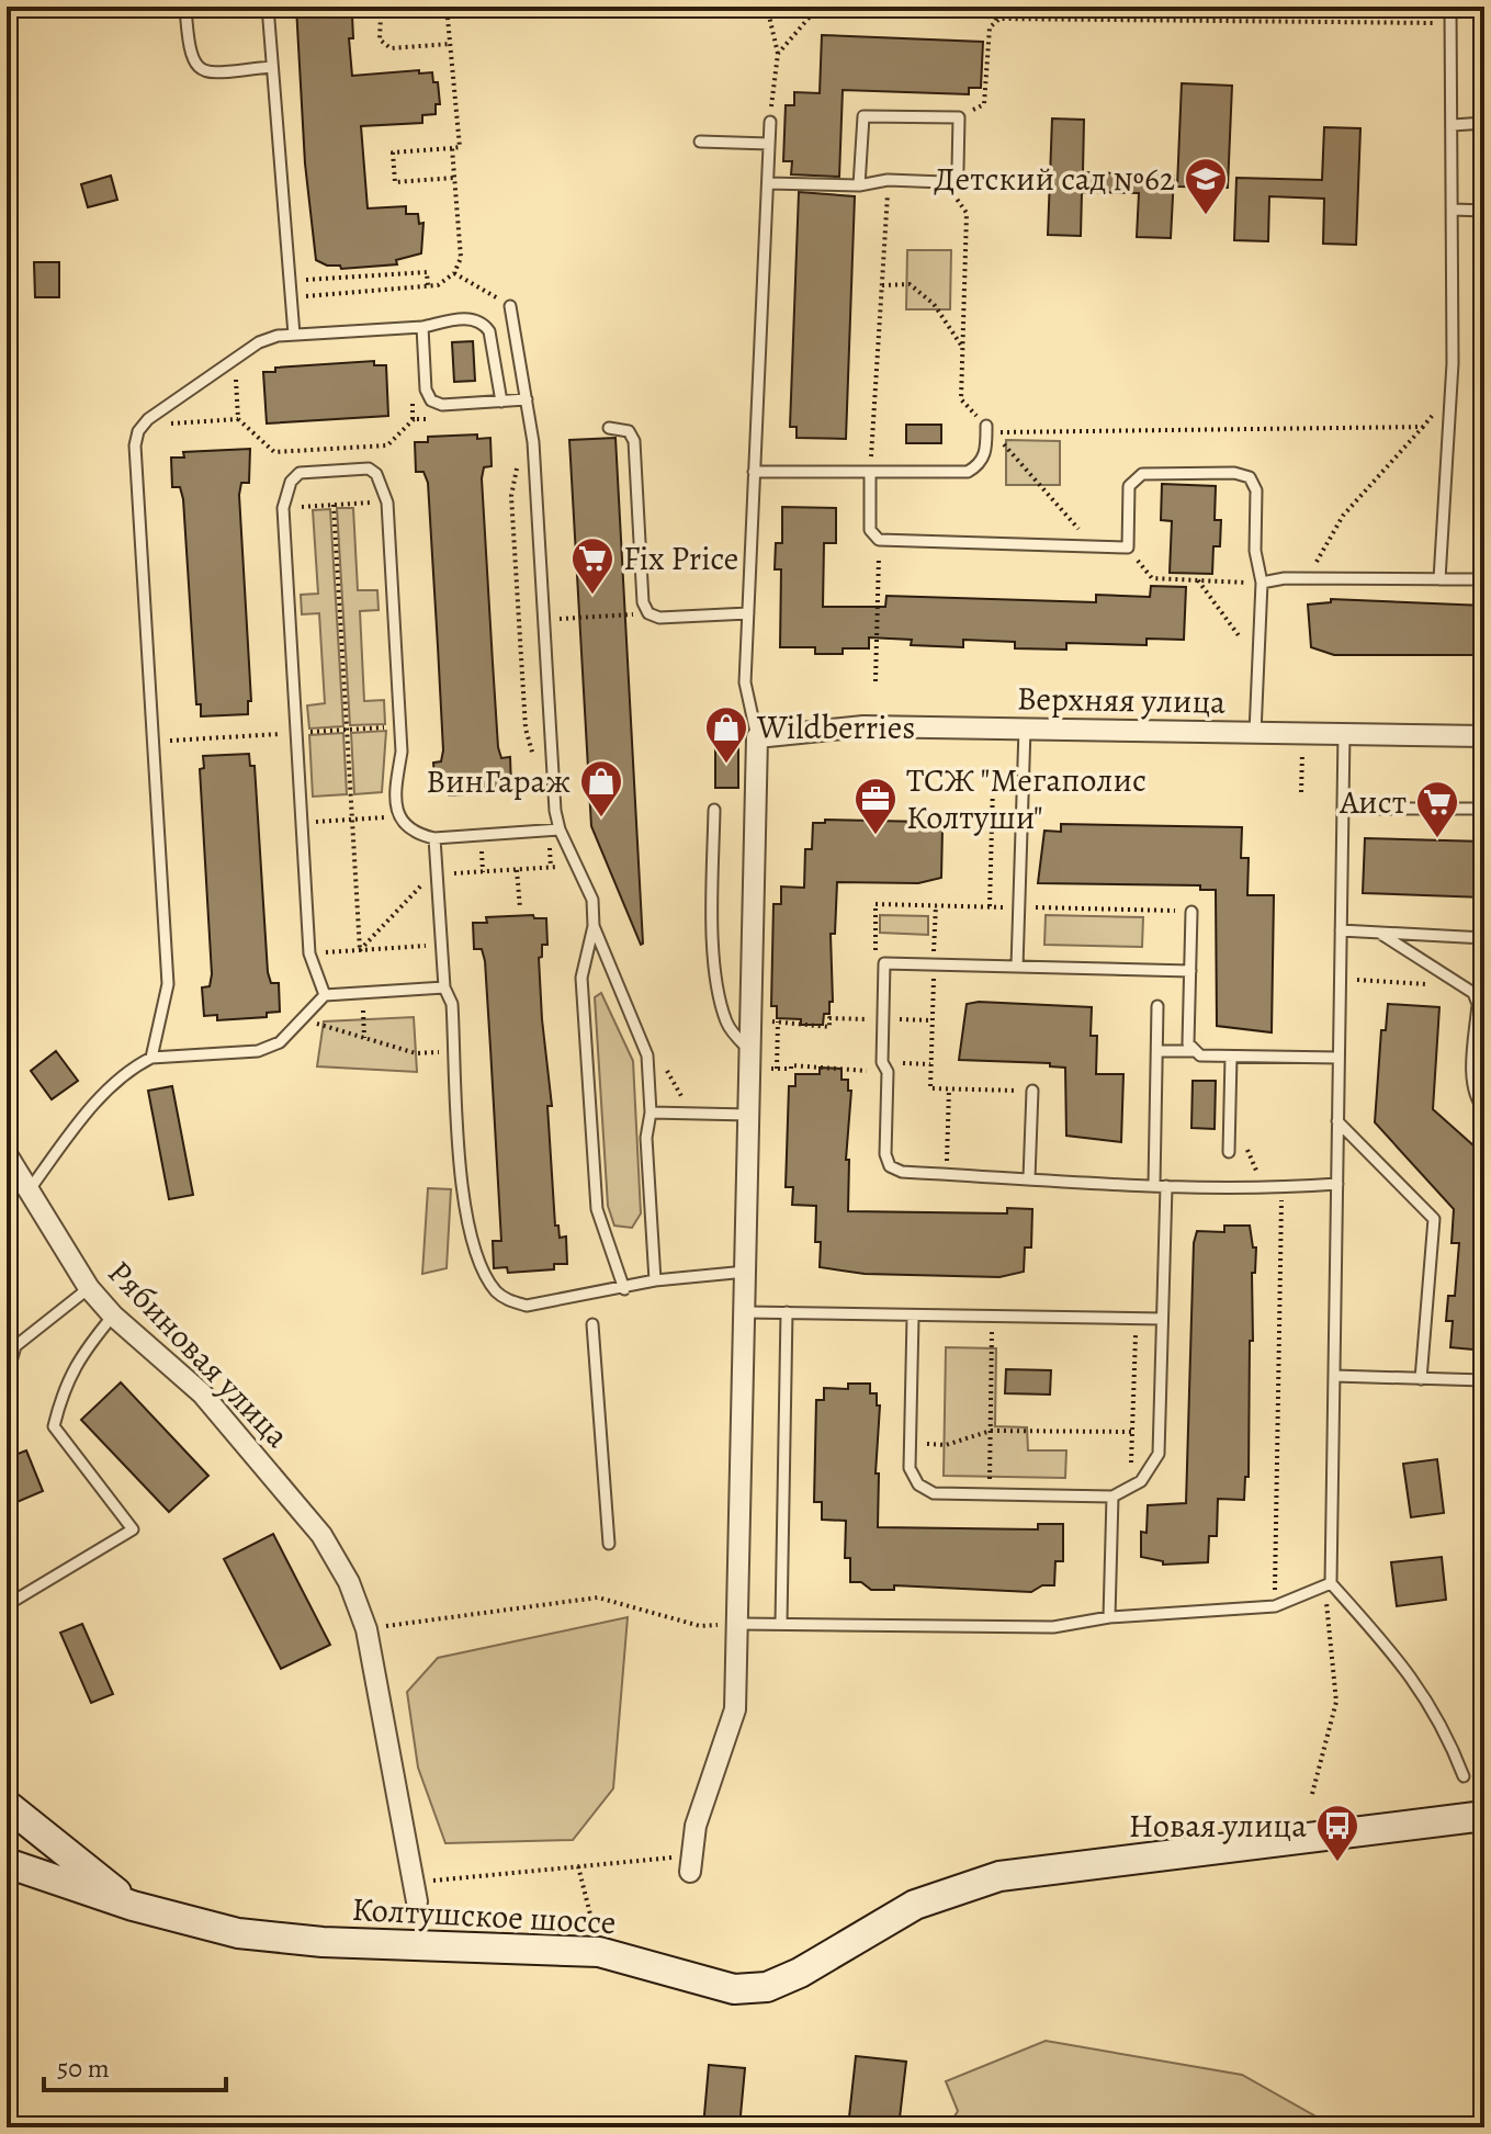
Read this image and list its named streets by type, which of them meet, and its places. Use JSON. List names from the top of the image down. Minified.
{"streets":{"main road":["Колтушское шоссе"],"street":["Верхняя улица","Рябиновая улица"]},"places":{"school or university":["Детский сад №62"],"supermarket":["Fix Price","Аист"],"shop":["Wildberries","ВинГараж"],"office":["ТСЖ \"Мегаполис Колтуши\""],"bus stop":["Новая улица"]},"scale_bar":"50 m"}
